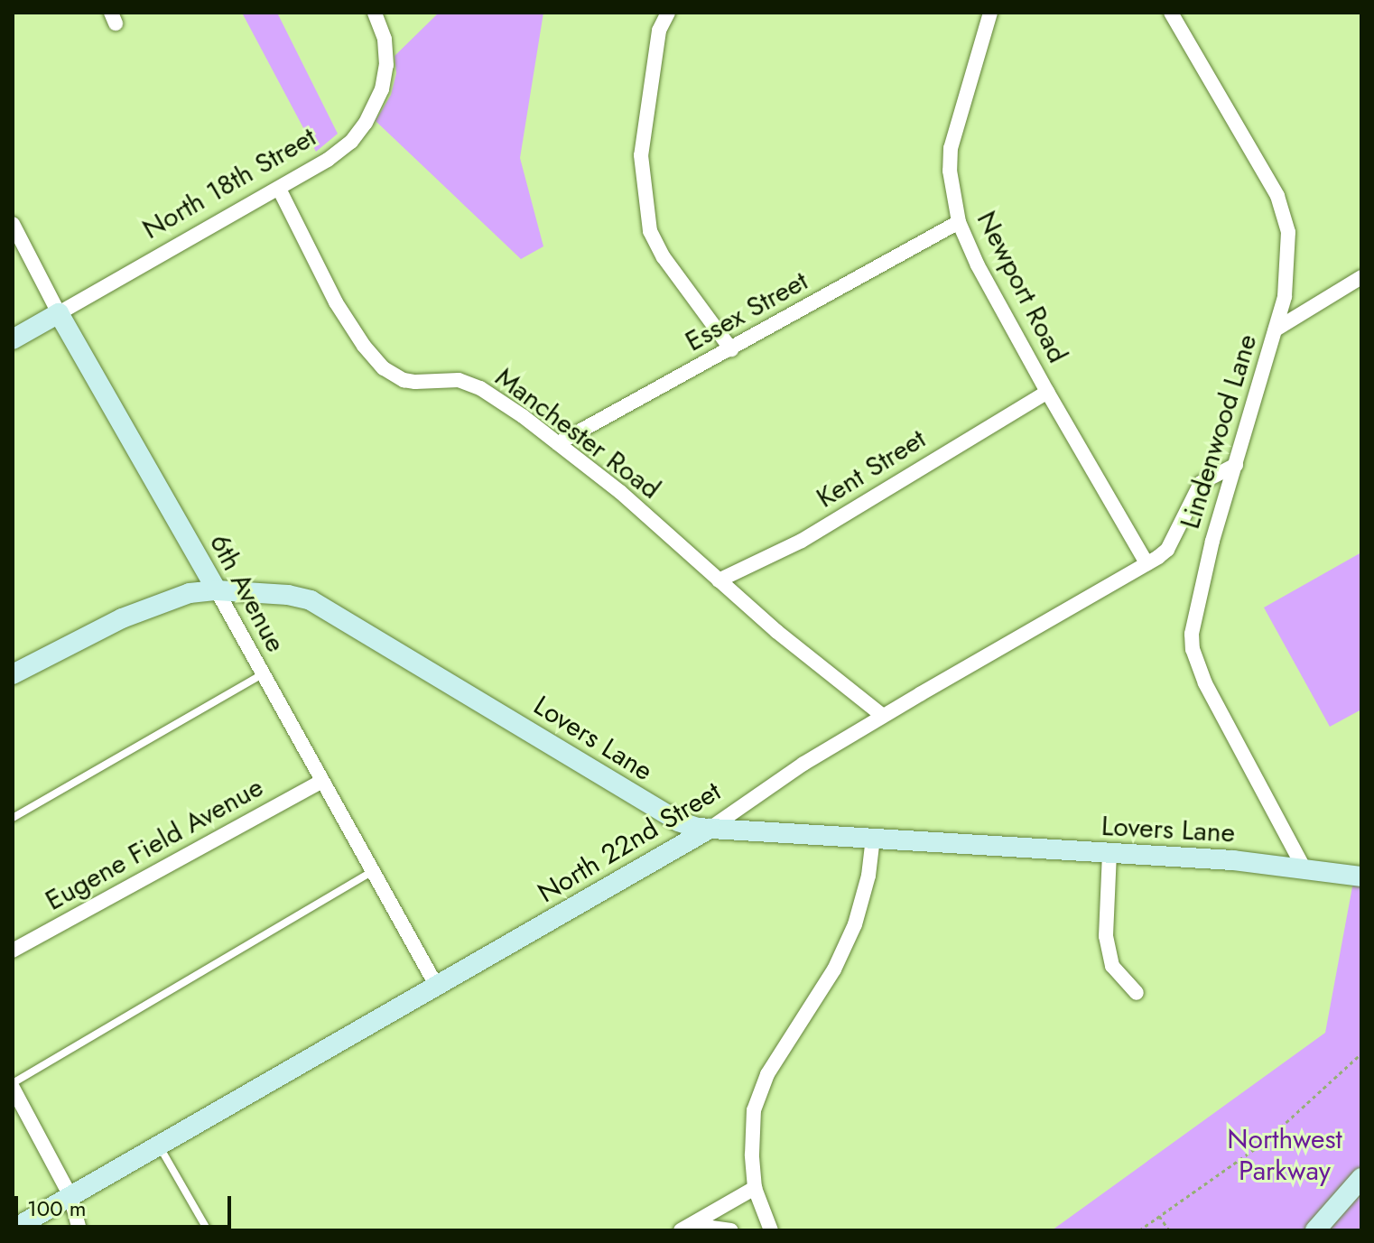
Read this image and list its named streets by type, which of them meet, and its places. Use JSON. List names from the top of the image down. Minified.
{"streets":{"street":["North 18th Street","Newport Road","Essex Street","Lindenwood Lane","Manchester Road","Kent Street","6th Avenue","Lovers Lane","North 22nd Street","Eugene Field Avenue"]},"crossings":[["North 18th Street","Manchester Road"],["North 18th Street","6th Avenue"],["Newport Road","Essex Street"],["Newport Road","Kent Street"],["Newport Road","North 22nd Street"],["Essex Street","Manchester Road"],["Lindenwood Lane","Lovers Lane"],["Lindenwood Lane","North 22nd Street"],["Manchester Road","Kent Street"],["Manchester Road","North 22nd Street"],["6th Avenue","Lovers Lane"],["6th Avenue","North 22nd Street"],["6th Avenue","Eugene Field Avenue"],["Lovers Lane","North 22nd Street"]],"parks":["Northwest Parkway"],"scale_bar":"100 m"}
